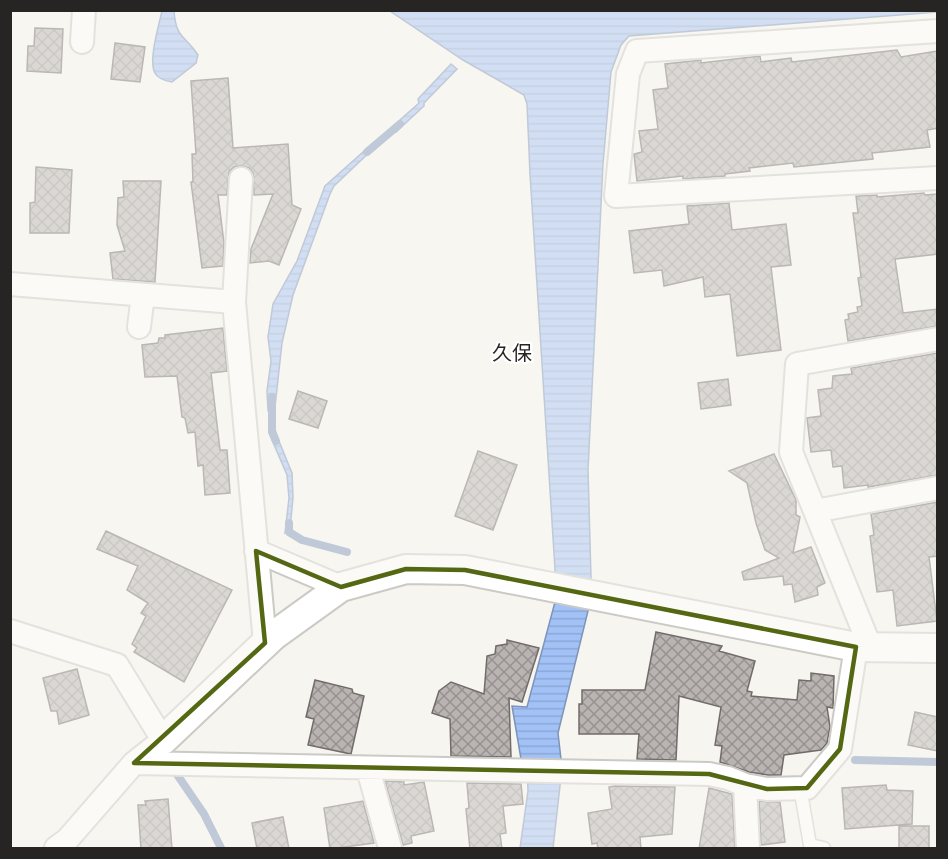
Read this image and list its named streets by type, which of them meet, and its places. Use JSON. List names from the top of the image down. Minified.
{"districts":["久保"]}
